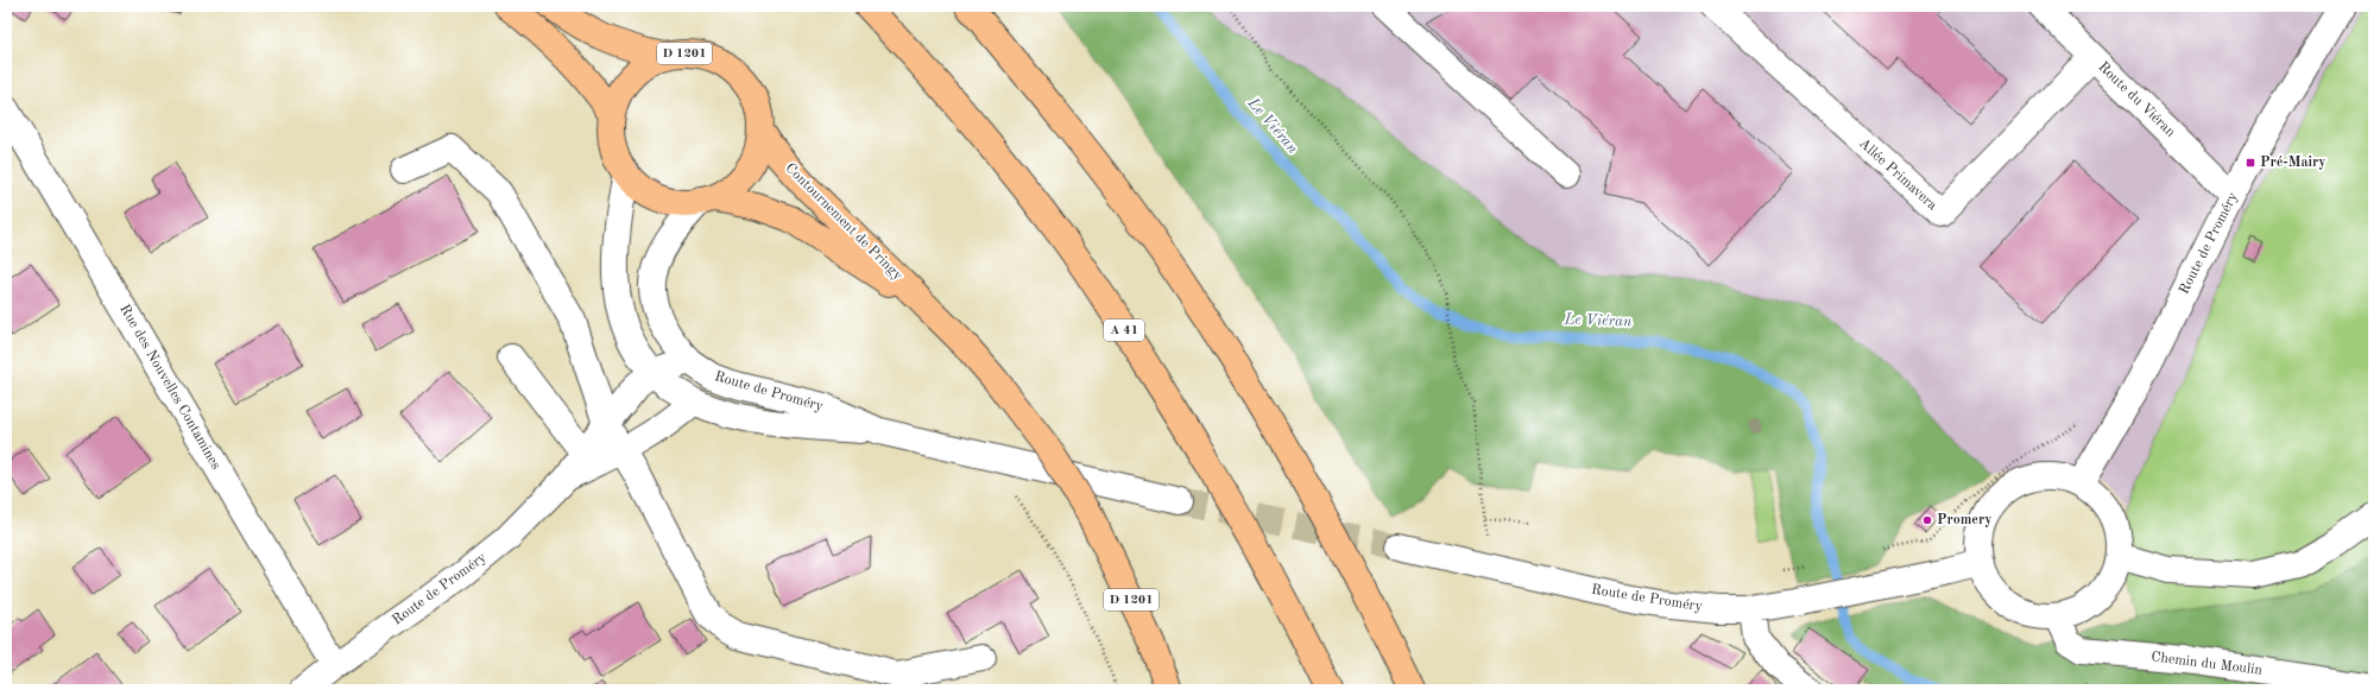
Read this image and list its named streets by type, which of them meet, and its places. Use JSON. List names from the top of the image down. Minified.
{"streets":{"highway":["D 1201","Contournement de Pringy","A 41"],"street":["Route du Viéran","Allée Primavera","Route de Proméry","Rue des Nouvelles Contamines","Chemin du Moulin"]},"crossings":[["Route du Viéran","Allée Primavera"],["Route du Viéran","Route de Proméry"],["Route de Proméry","Rue des Nouvelles Contamines"],["Route de Proméry","Chemin du Moulin"]],"water":["Le Viéran"],"places":{"transit":["Pré-Mairy"],"other":["Promery"]}}
